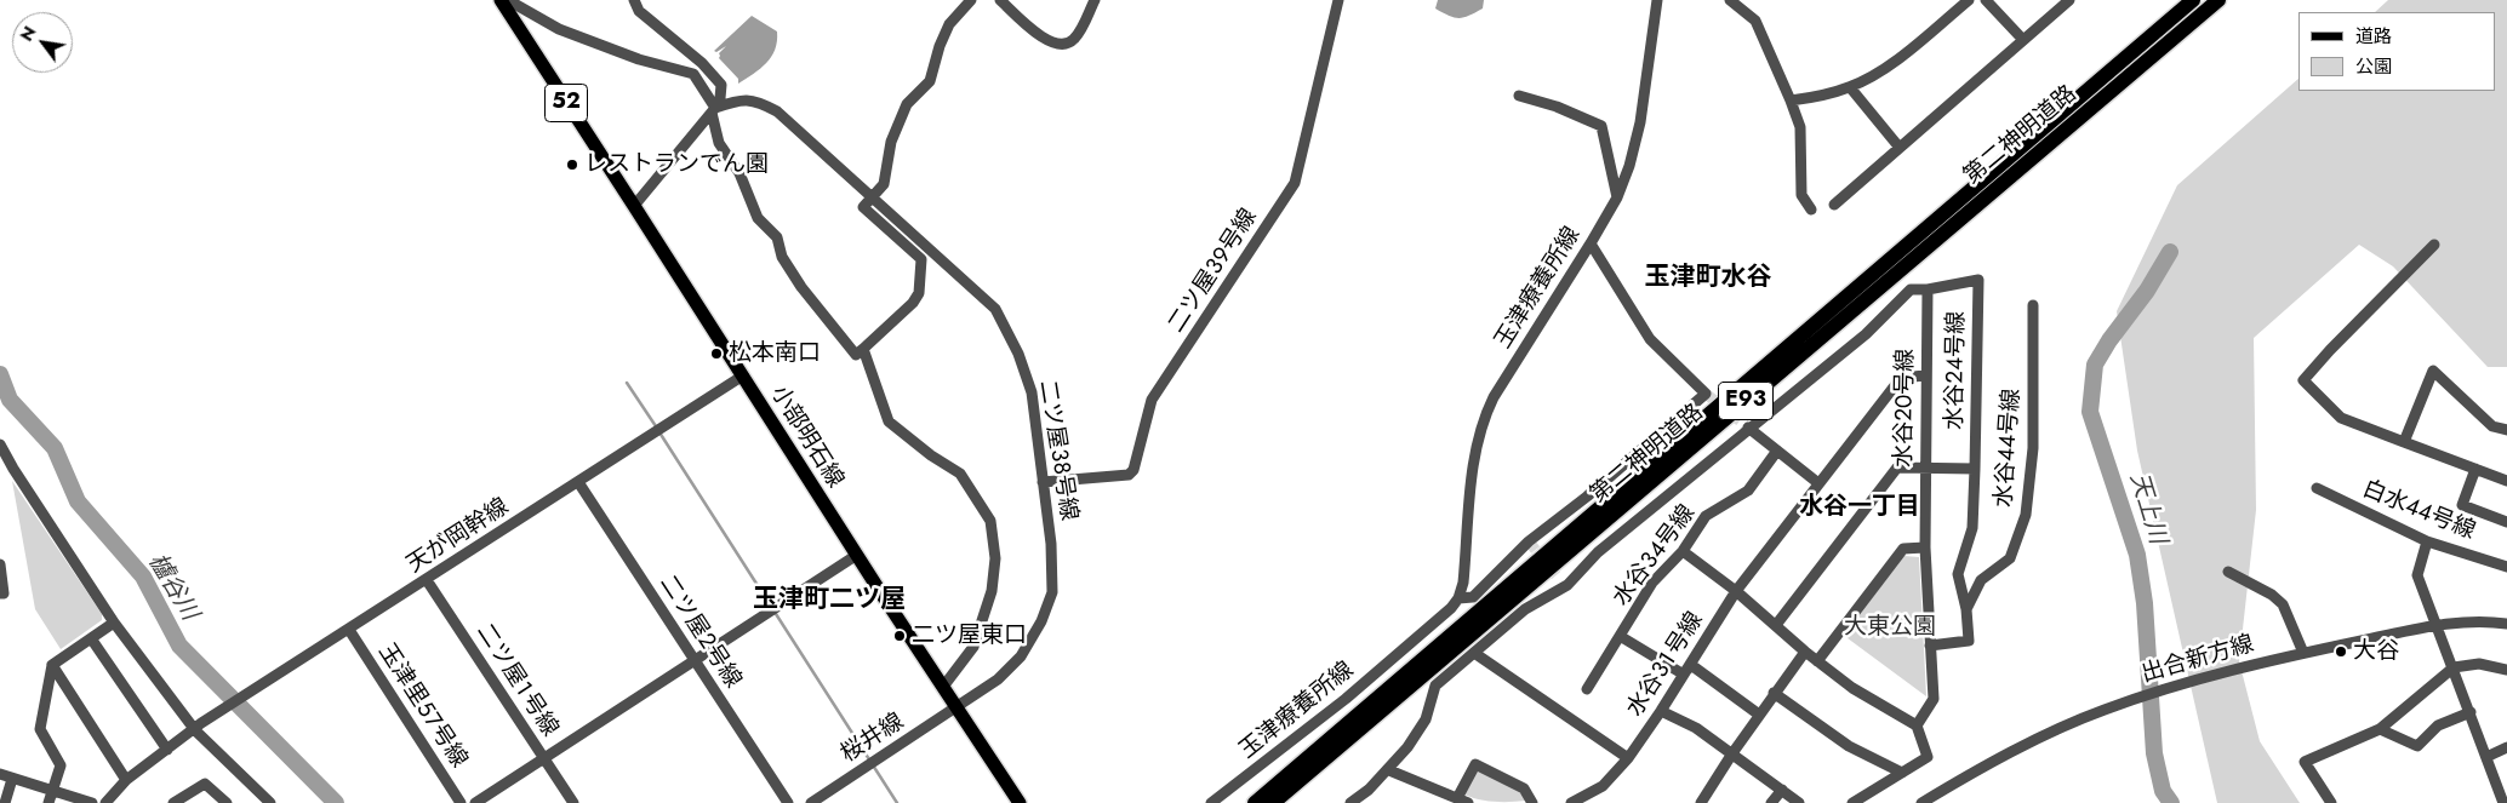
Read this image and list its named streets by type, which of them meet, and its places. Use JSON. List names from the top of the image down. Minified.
{"streets":{"highway":["第二神明道路","E93"],"main road":["52","小部明石線"],"street":["二ツ屋３９号線","玉津療養所線","水谷２４号線","水谷２０号線","水谷４４号線","二ツ屋３８号線","白水４４号線","天が岡幹線","水谷３４号線","二ツ屋２号線","出合新方線","水谷３１号線","二ツ屋１号線","玉津里５７号線","桜井線"]},"crossings":[["二ツ屋３９号線","二ツ屋３８号線"],["水谷２４号線","水谷２０号線"],["水谷２０号線","水谷３１号線"],["小部明石線","二ツ屋３８号線"],["小部明石線","天が岡幹線"],["小部明石線","桜井線"],["二ツ屋３８号線","桜井線"],["天が岡幹線","二ツ屋２号線"],["天が岡幹線","二ツ屋１号線"],["天が岡幹線","玉津里５７号線"],["水谷３４号線","水谷３１号線"]],"districts":["玉津町水谷","水谷一丁目","玉津町二ツ屋"],"water":["天上川","櫨谷川"],"parks":["大東公園"],"places":["レストランでん園","松本南口","二ツ屋東口","大谷"],"legend":["道路","公園"],"north":"top left"}
